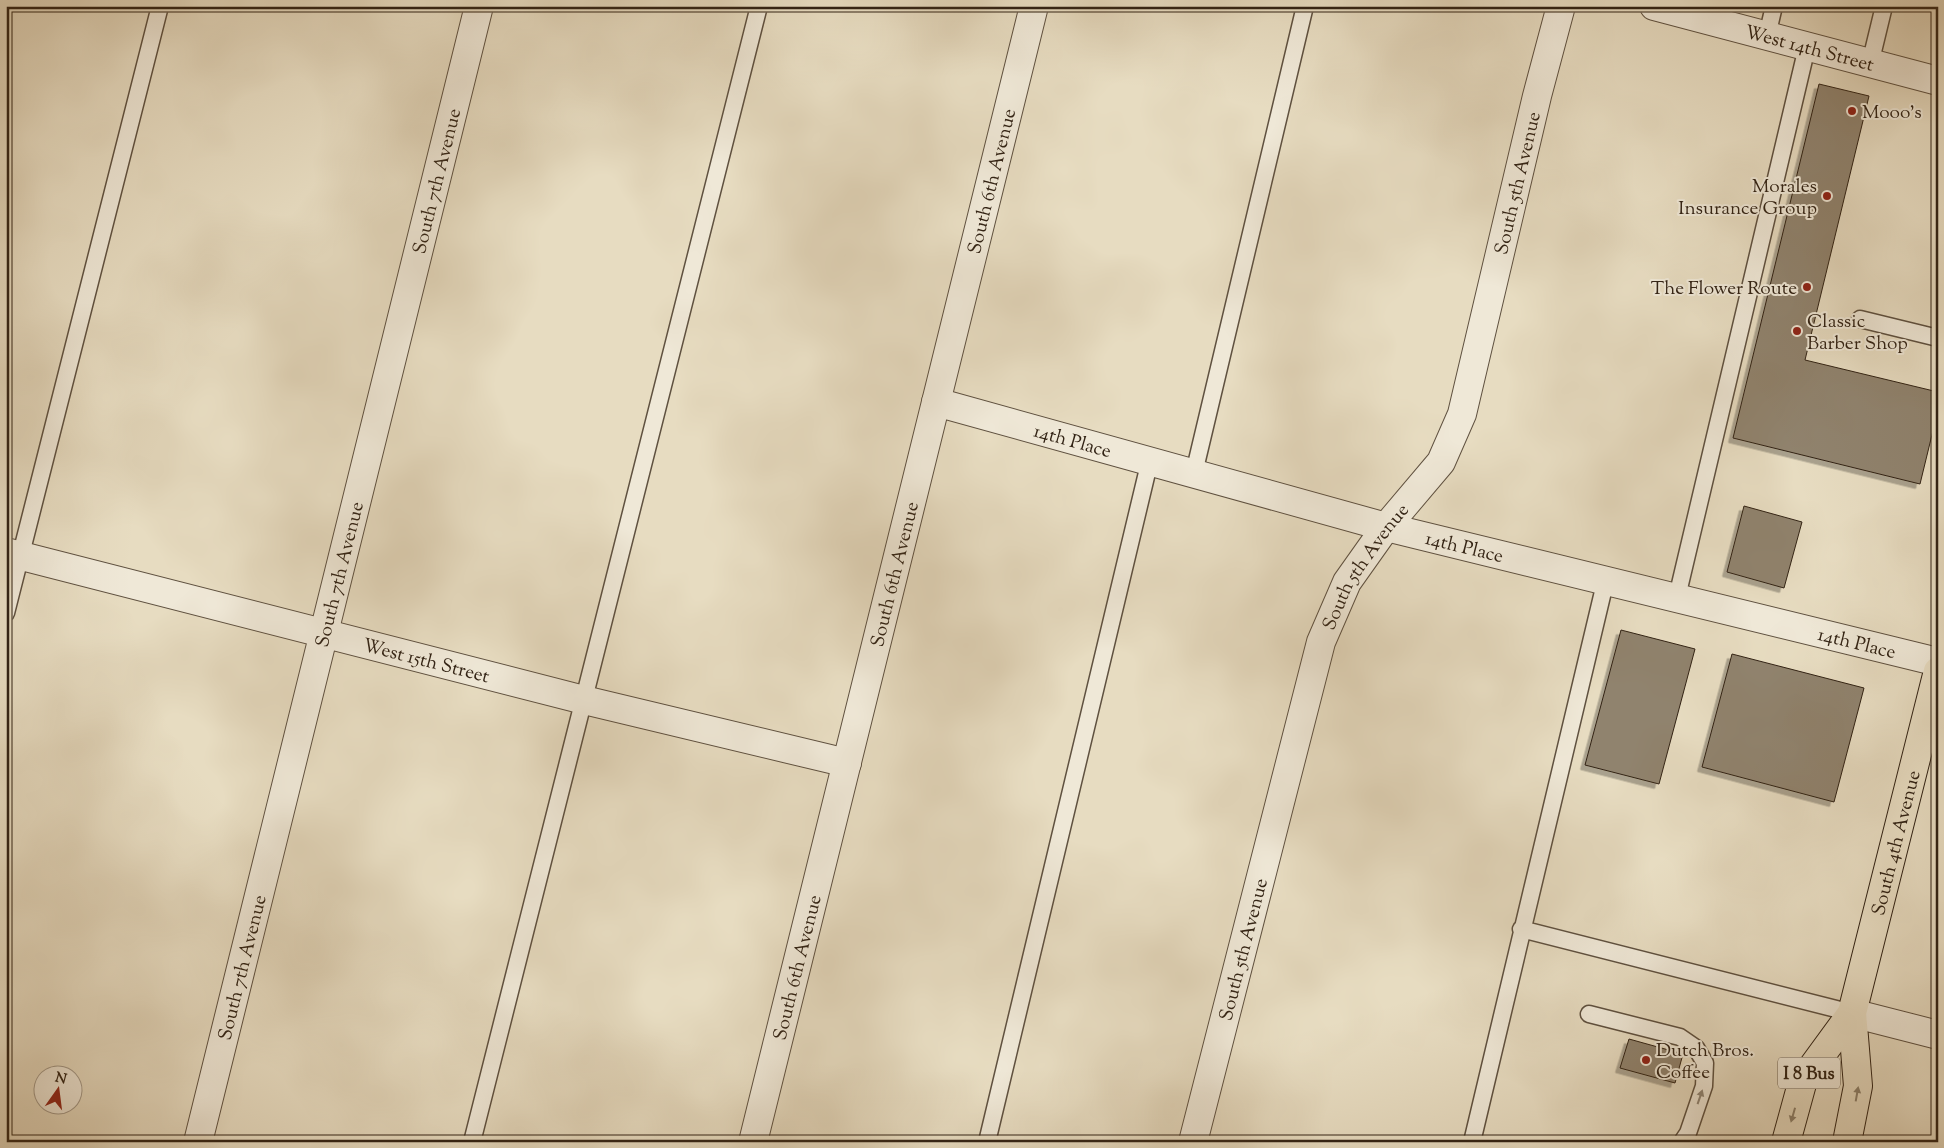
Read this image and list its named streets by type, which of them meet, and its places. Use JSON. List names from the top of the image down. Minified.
{"streets":{"main road":["South 4th Avenue","I 8 Bus"],"street":["West 14th Street","South 7th Avenue","South 6th Avenue","South 5th Avenue","14th Place","West 15th Street"]},"crossings":[["South 7th Avenue","West 15th Street"],["South 6th Avenue","14th Place"],["South 6th Avenue","West 15th Street"],["South 5th Avenue","14th Place"]],"places":["Mooo's","Morales Insurance Group","The Flower Route","Classic Barber Shop","Dutch Bros. Coffee"],"north":"top"}
